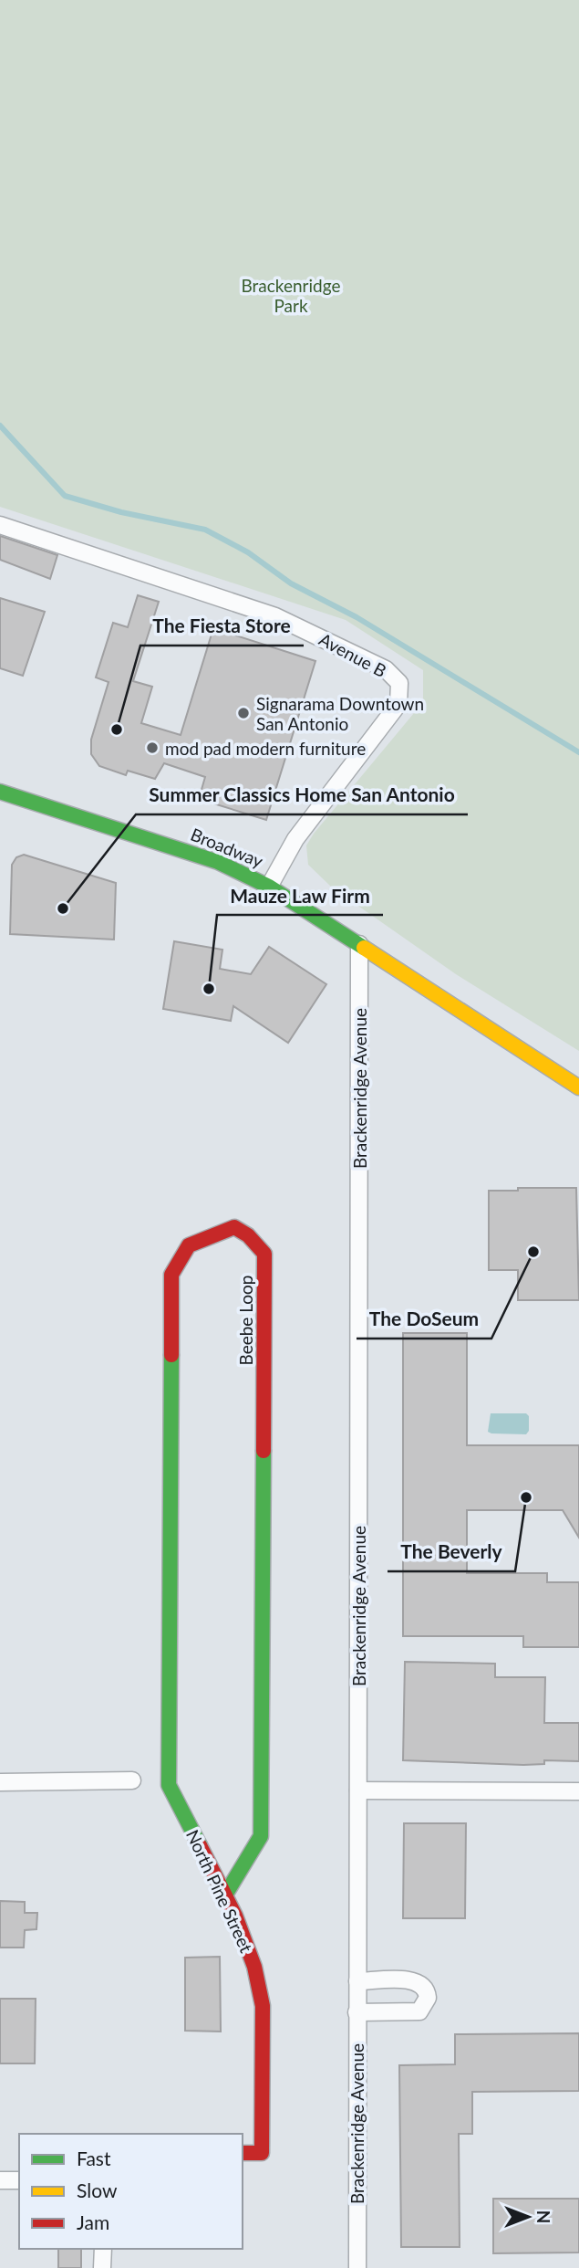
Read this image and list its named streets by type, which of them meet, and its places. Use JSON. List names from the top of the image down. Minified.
{"streets":{"street":["Avenue B","Broadway","Brackenridge Avenue","Beebe Loop","North Pine Street"]},"crossings":[["Avenue B","Broadway"],["Broadway","Brackenridge Avenue"],["Beebe Loop","North Pine Street"]],"parks":["Brackenridge Park"],"places":["Signarama Downtown San Antonio","The Fiesta Store","mod pad modern furniture","Summer Classics Home San Antonio","Mauze Law Firm","The DoSeum","The Beverly"],"legend":["Fast","Slow","Jam"],"north":"right"}
